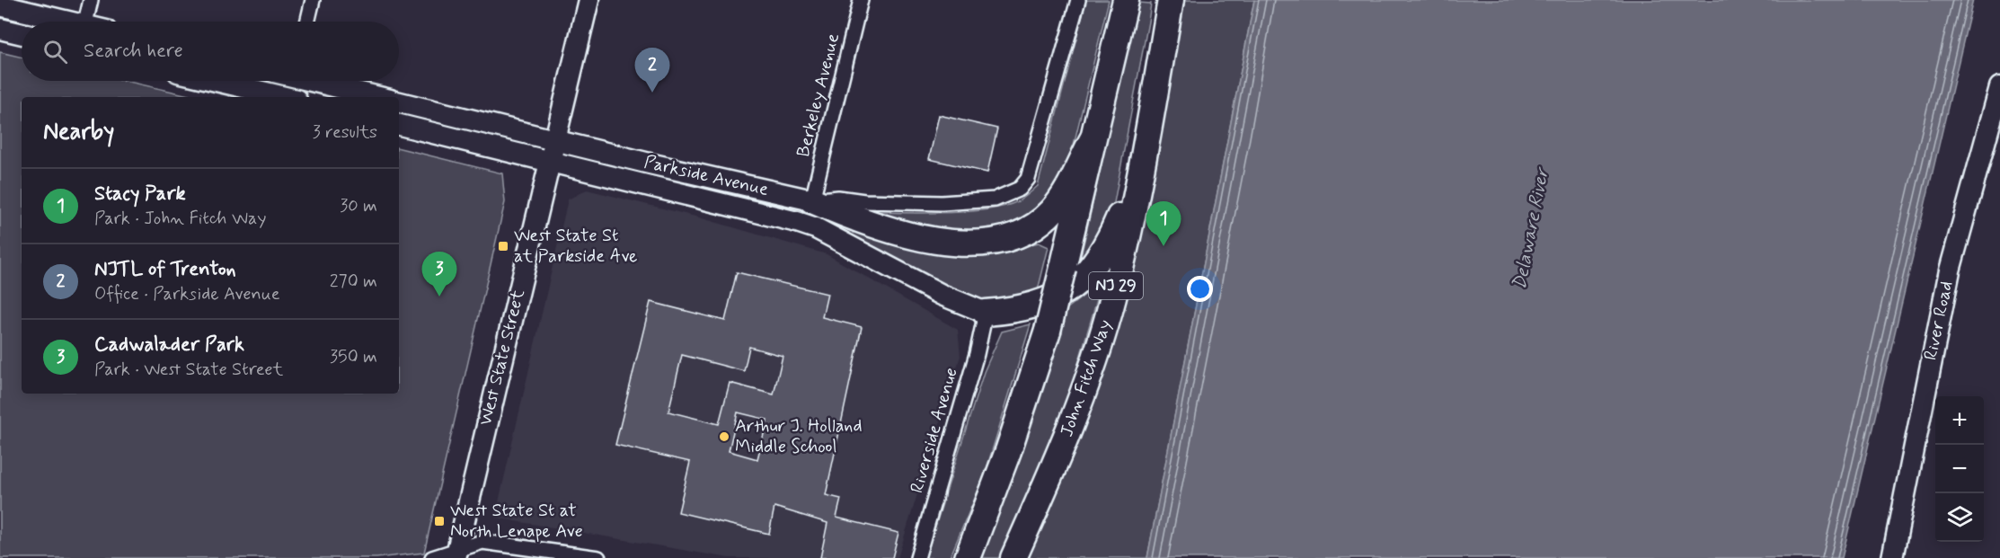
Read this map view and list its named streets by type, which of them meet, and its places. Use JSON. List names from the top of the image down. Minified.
{"streets":{"highway":["NJ 29","John Fitch Way"],"main road":["Parkside Avenue","River Road","West State Street"],"street":["Berkeley Avenue","Riverside Avenue"]},"crossings":[["Berkeley Avenue","Parkside Avenue"],["Parkside Avenue","West State Street"],["Parkside Avenue","Riverside Avenue"]],"water":["Delaware River"],"places":{"transit":["West State St at Parkside Ave","West State St at North Lenape Ave"],"other":["Arthur J. Holland Middle School"]},"page":{"search":"Search here","pins":["2","1","3"],"heading":["Nearby","3 results"],"list":[{"mark":"1","name":"Stacy Park","note":"Park · John Fitch Way","value":"30 m"},{"mark":"2","name":"NJTL of Trenton","note":"Office · Parkside Avenue","value":"270 m"},{"mark":"3","name":"Cadwalader Park","note":"Park · West State Street","value":"350 m"}],"map_buttons":["+","−"]}}
